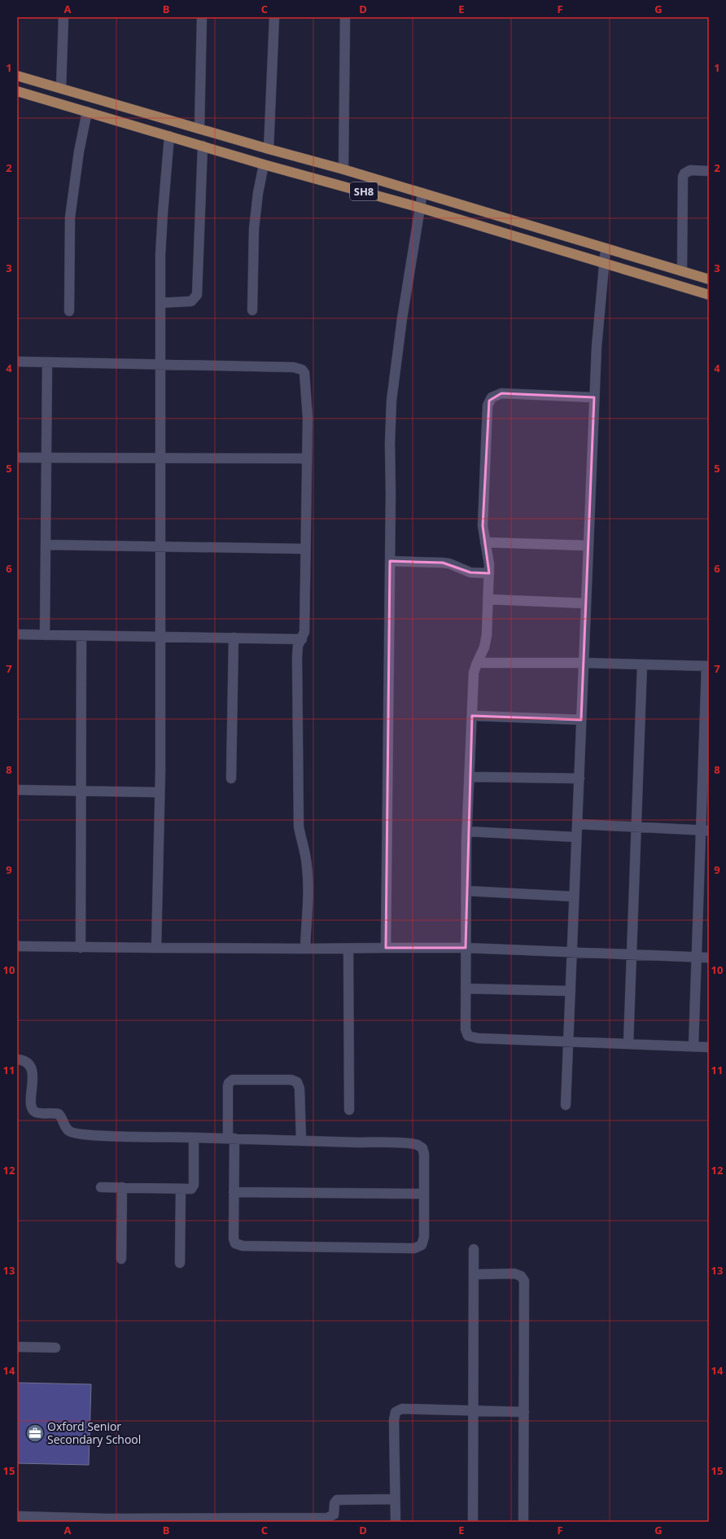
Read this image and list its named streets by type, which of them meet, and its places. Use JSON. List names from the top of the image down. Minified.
{"streets":{"main road":["SH8"]},"places":{"office":["Oxford Senior Secondary School"]},"grid":{"columns":["A","B","C","D","E","F","G"],"rows":["1","2","3","4","5","6","7","8","9","10","11","12","13","14","15"]}}
